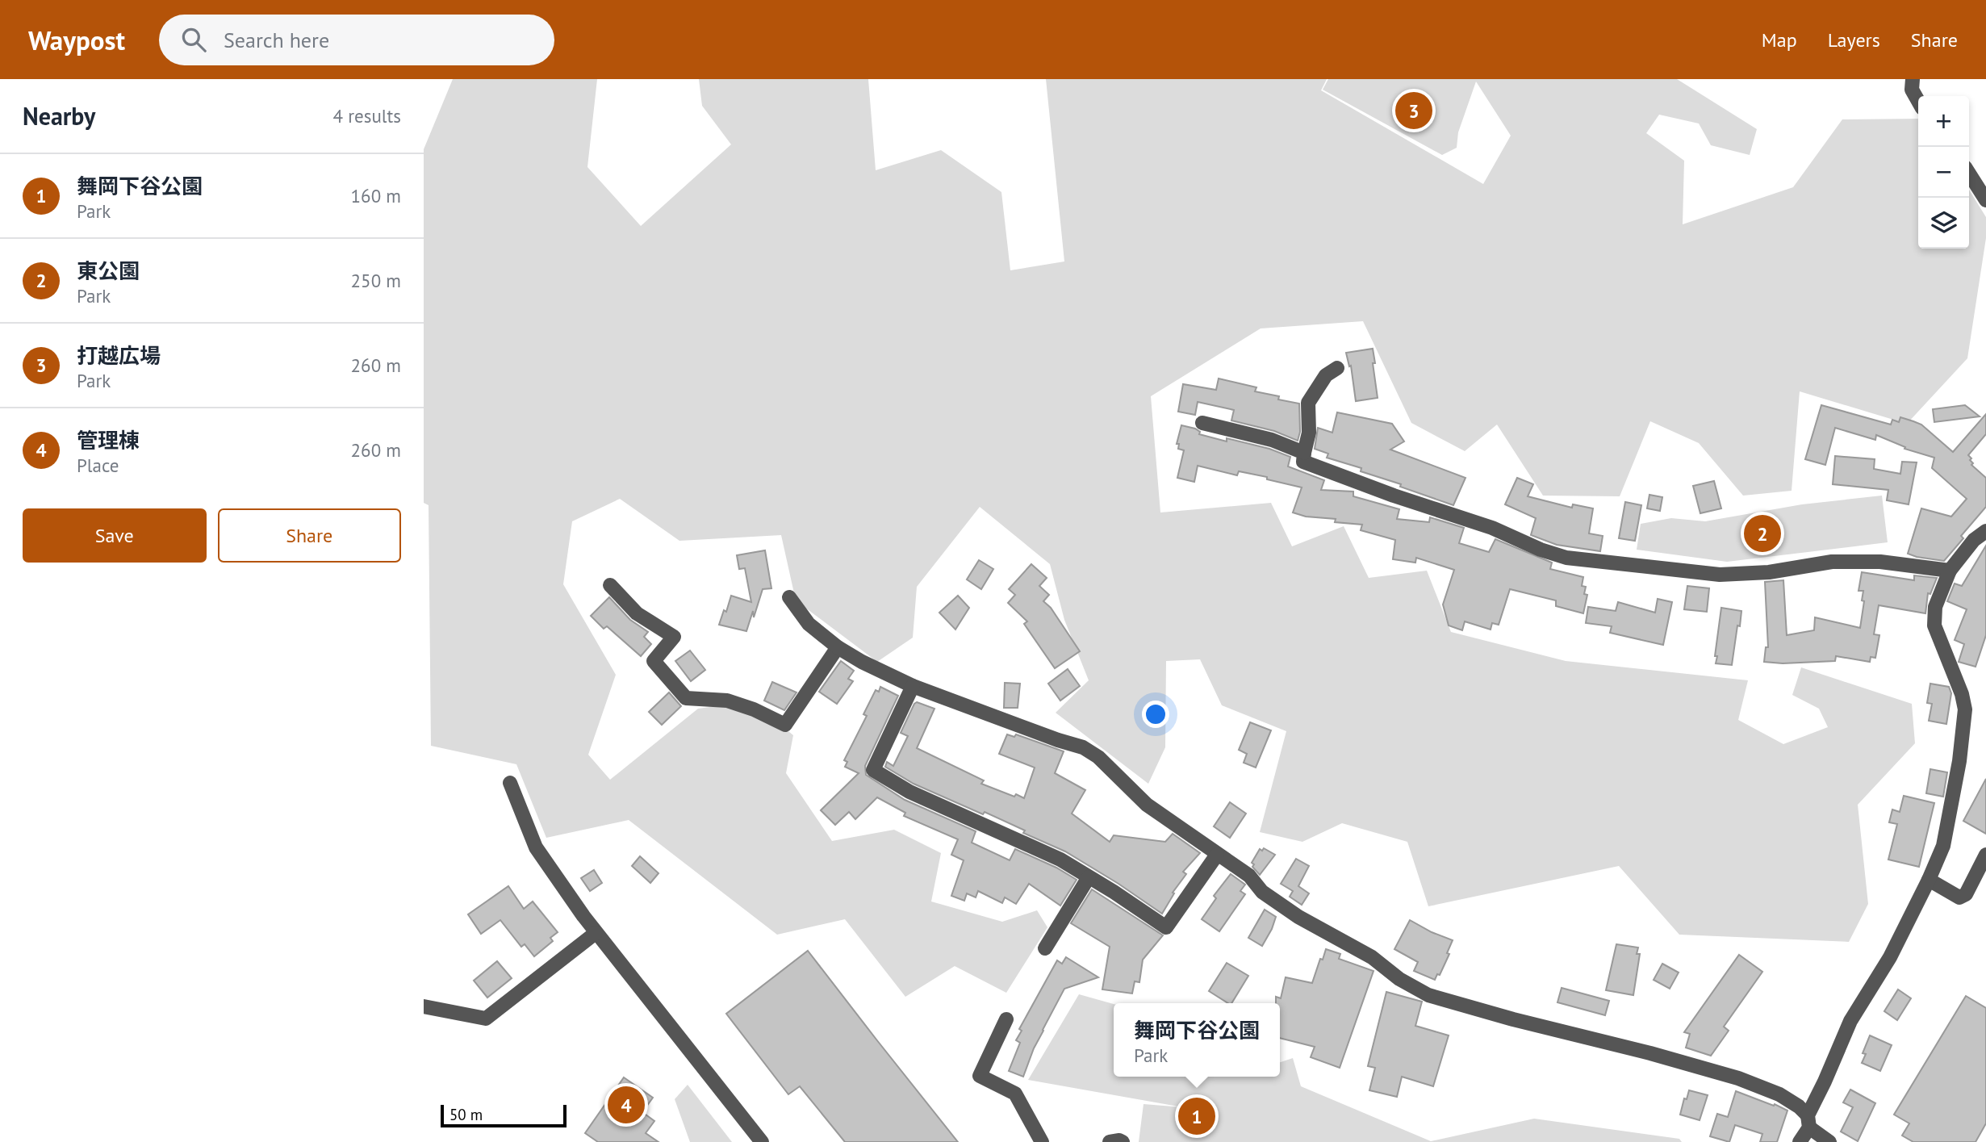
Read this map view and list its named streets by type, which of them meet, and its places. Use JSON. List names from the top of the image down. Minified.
{"scale_bar":"50 m","page":{"header":"Waypost","search":"Search here","nav":["Map","Layers","Share"],"heading":["Nearby","4 results"],"pins":["3","2","4","1"],"map_buttons":["+","−"],"list":[{"mark":"1","name":"舞岡下谷公園","note":"Park","value":"160 m"},{"mark":"2","name":"東公園","note":"Park","value":"250 m"},{"mark":"3","name":"打越広場","note":"Park","value":"260 m"},{"mark":"4","name":"管理棟","note":"Place","value":"260 m"}],"buttons":["Save","Share"],"popup":["舞岡下谷公園","Park"],"scale":"50 m"}}
